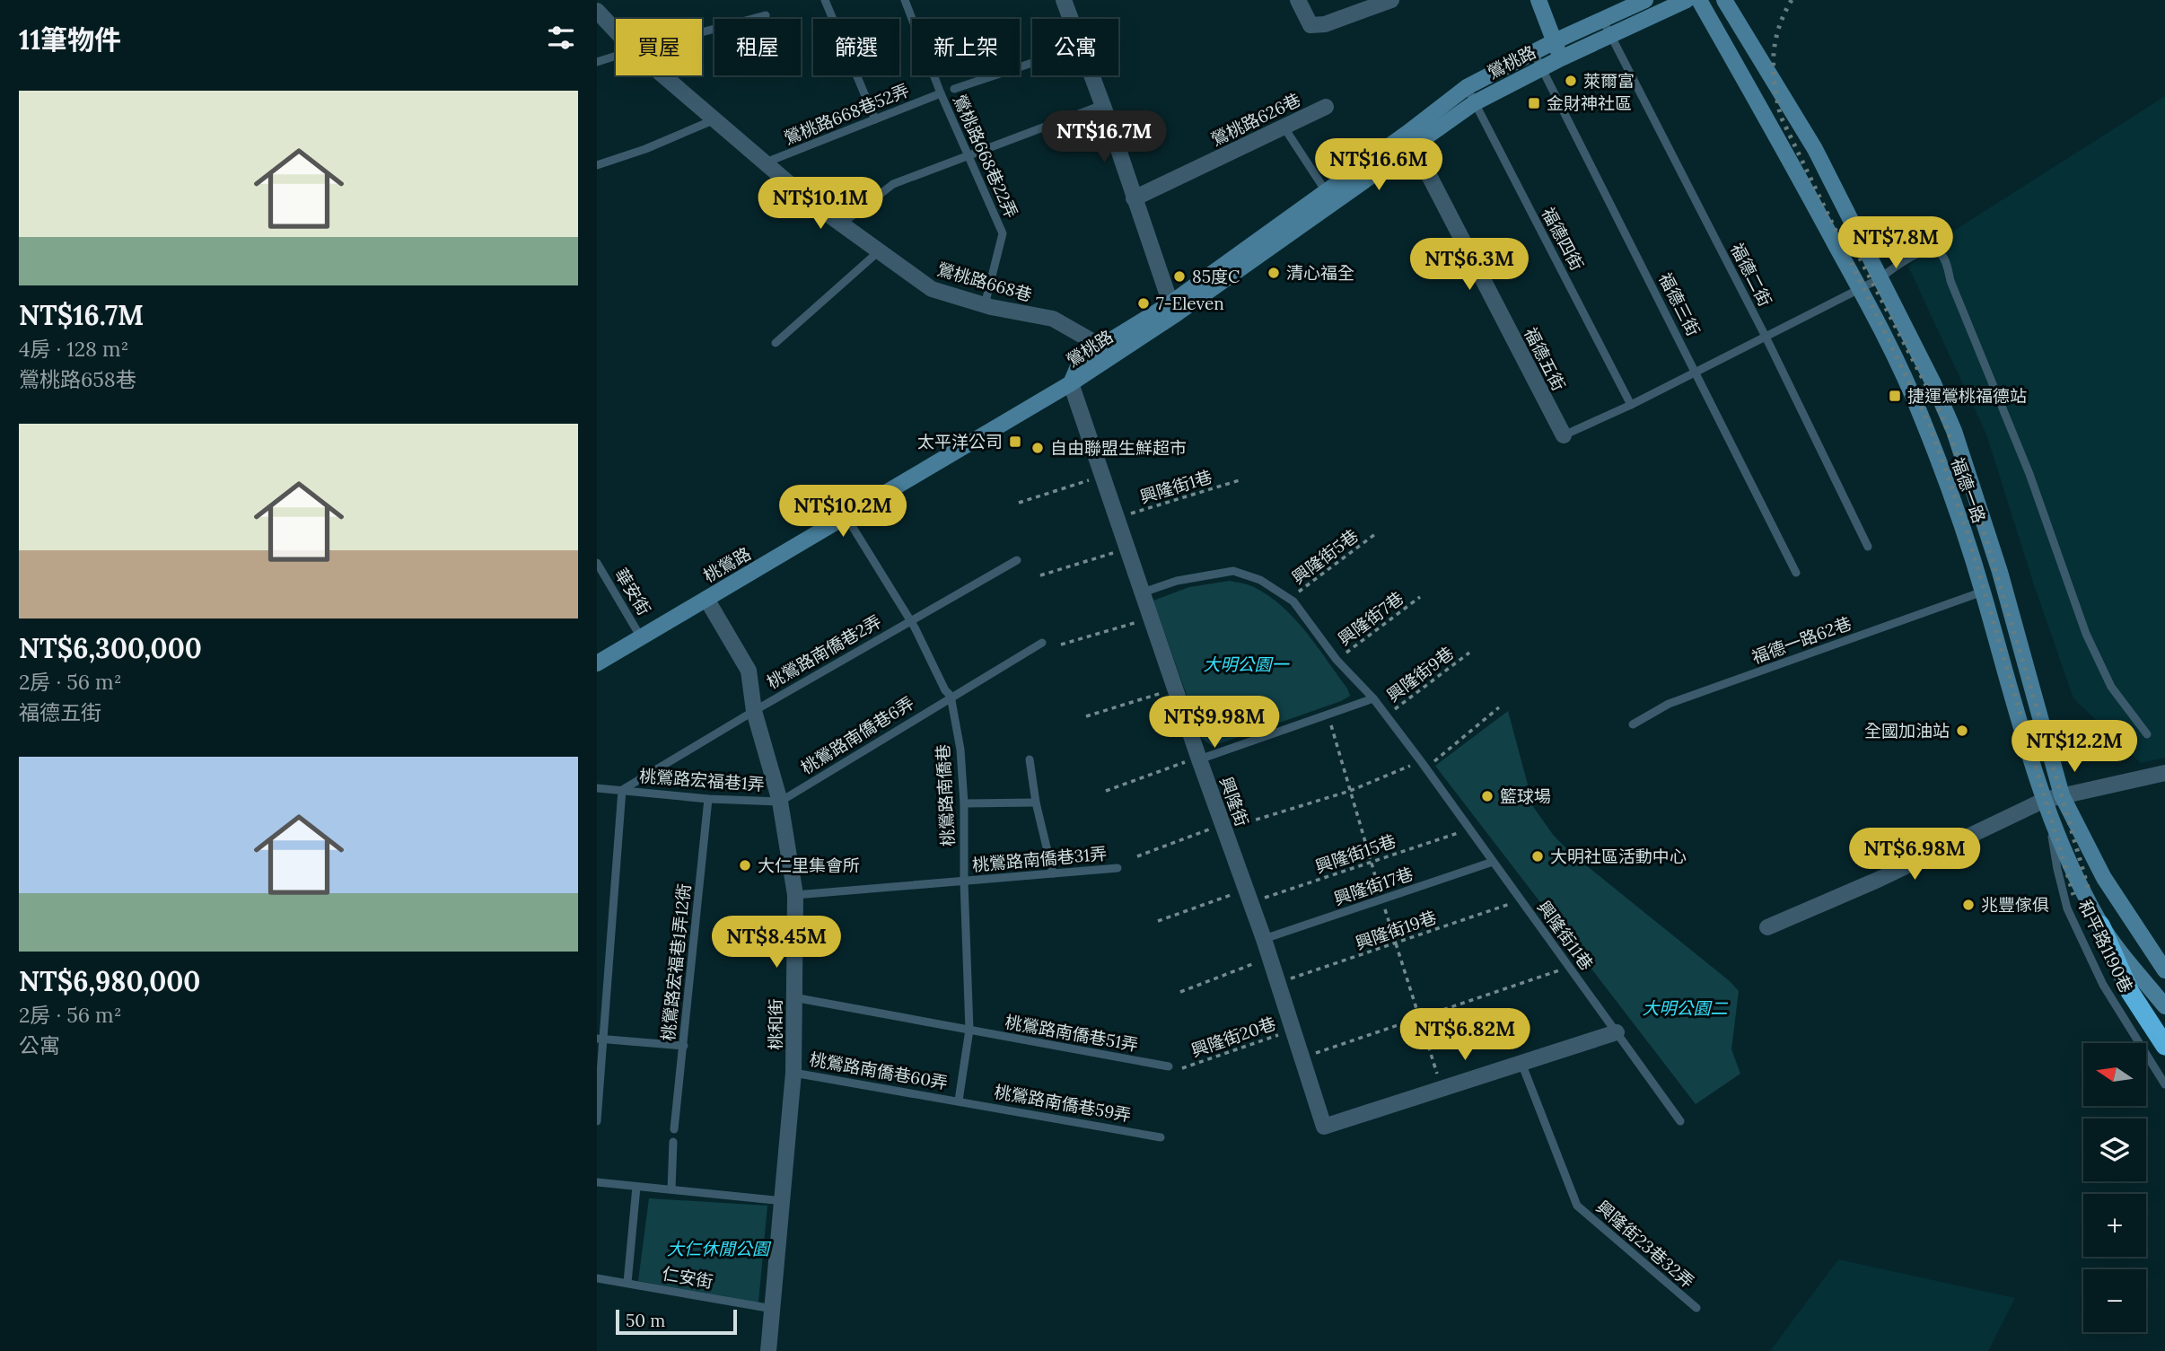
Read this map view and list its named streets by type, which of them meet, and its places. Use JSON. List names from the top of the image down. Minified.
{"streets":{"main road":["鶯桃路","福德一路","桃鶯路"],"street":["鶯桃路626巷","鶯桃路668巷","福德五街","興隆街","桃和街"],"lane":["鶯桃路668巷52弄","鶯桃路668巷22弄","福德四街","福德二街","福德三街","華安街","福德一路62巷","桃鶯路南僑巷2弄","桃鶯路南僑巷6弄","桃鶯路宏福巷1弄","桃鶯路南僑巷","桃鶯路南僑巷31弄","興隆街17巷","興隆街11巷","和平路1190巷","桃鶯路宏福巷1弄12衖","桃鶯路南僑巷51弄","桃鶯路南僑巷60弄","桃鶯路南僑巷59弄","興隆街23巷32弄","仁安街"],"path":["興隆街1巷","興隆街5巷","興隆街7巷","興隆街9巷","興隆街15巷","興隆街19巷","興隆街20巷"]},"crossings":[["鶯桃路","福德四街"],["鶯桃路","福德二街"],["鶯桃路","鶯桃路668巷"],["鶯桃路","福德三街"],["鶯桃路","福德五街"],["鶯桃路","桃鶯路"],["鶯桃路","興隆街"],["鶯桃路668巷52弄","鶯桃路668巷22弄"],["鶯桃路668巷52弄","鶯桃路668巷"],["鶯桃路668巷22弄","鶯桃路668巷"],["興隆街1巷","興隆街"],["福德一路","福德一路62巷"],["福德一路","和平路1190巷"],["興隆街5巷","興隆街11巷"],["桃鶯路","華安街"],["桃鶯路","桃鶯路南僑巷"],["桃鶯路","興隆街"],["桃鶯路","桃和街"],["興隆街7巷","興隆街11巷"],["桃鶯路南僑巷2弄","桃鶯路宏福巷1弄"],["桃鶯路南僑巷2弄","桃鶯路南僑巷"],["桃鶯路南僑巷2弄","桃和街"],["興隆街9巷","興隆街11巷"],["桃鶯路南僑巷6弄","桃鶯路宏福巷1弄"],["桃鶯路南僑巷6弄","桃鶯路南僑巷"],["桃鶯路南僑巷6弄","桃和街"],["桃鶯路宏福巷1弄","桃鶯路宏福巷1弄12衖"],["桃鶯路宏福巷1弄","桃和街"],["桃鶯路南僑巷","桃鶯路南僑巷31弄"],["桃鶯路南僑巷","桃鶯路南僑巷51弄"],["桃鶯路南僑巷","桃鶯路南僑巷60弄"],["桃鶯路南僑巷","桃鶯路南僑巷59弄"],["興隆街","興隆街15巷"],["興隆街","興隆街17巷"],["興隆街","興隆街19巷"],["興隆街","興隆街11巷"],["興隆街","興隆街20巷"],["興隆街","興隆街23巷32弄"],["興隆街15巷","興隆街11巷"],["桃鶯路南僑巷31弄","桃和街"],["興隆街17巷","興隆街11巷"],["興隆街19巷","興隆街11巷"],["桃和街","桃鶯路南僑巷51弄"],["桃和街","桃鶯路南僑巷60弄"],["桃和街","仁安街"],["桃鶯路南僑巷60弄","桃鶯路南僑巷59弄"]],"parks":["大明公園一","大明公園二","大仁休閒公園"],"places":{"other":["萊爾富","清心福全","85度C","7-Eleven","自由聯盟生鮮超市","全國加油站","籃球場","大明社區活動中心","大仁里集會所","兆豐傢俱"],"transit":["金財神社區","捷運鶯桃福德站","太平洋公司"]},"scale_bar":"50 m","north":"left","page":{"heading":"11筆物件","chip":["買屋","租屋","篩選","新上架","公寓"],"list":[{"name":"NT$16.7M","note":"4房 · 128 m² · 鶯桃路658巷"},{"name":"NT$6,300,000","note":"2房 · 56 m² · 福德五街"},{"name":"NT$6,980,000","note":"2房 · 56 m² · 公寓"}],"price":["NT$16.7M","NT$16.6M","NT$10.1M","NT$7.8M","NT$6.3M","NT$10.2M","NT$9.98M","NT$12.2M","NT$6.98M","NT$8.45M","NT$6.82M"],"map_buttons":["+","−"],"scale":"50 m"}}
